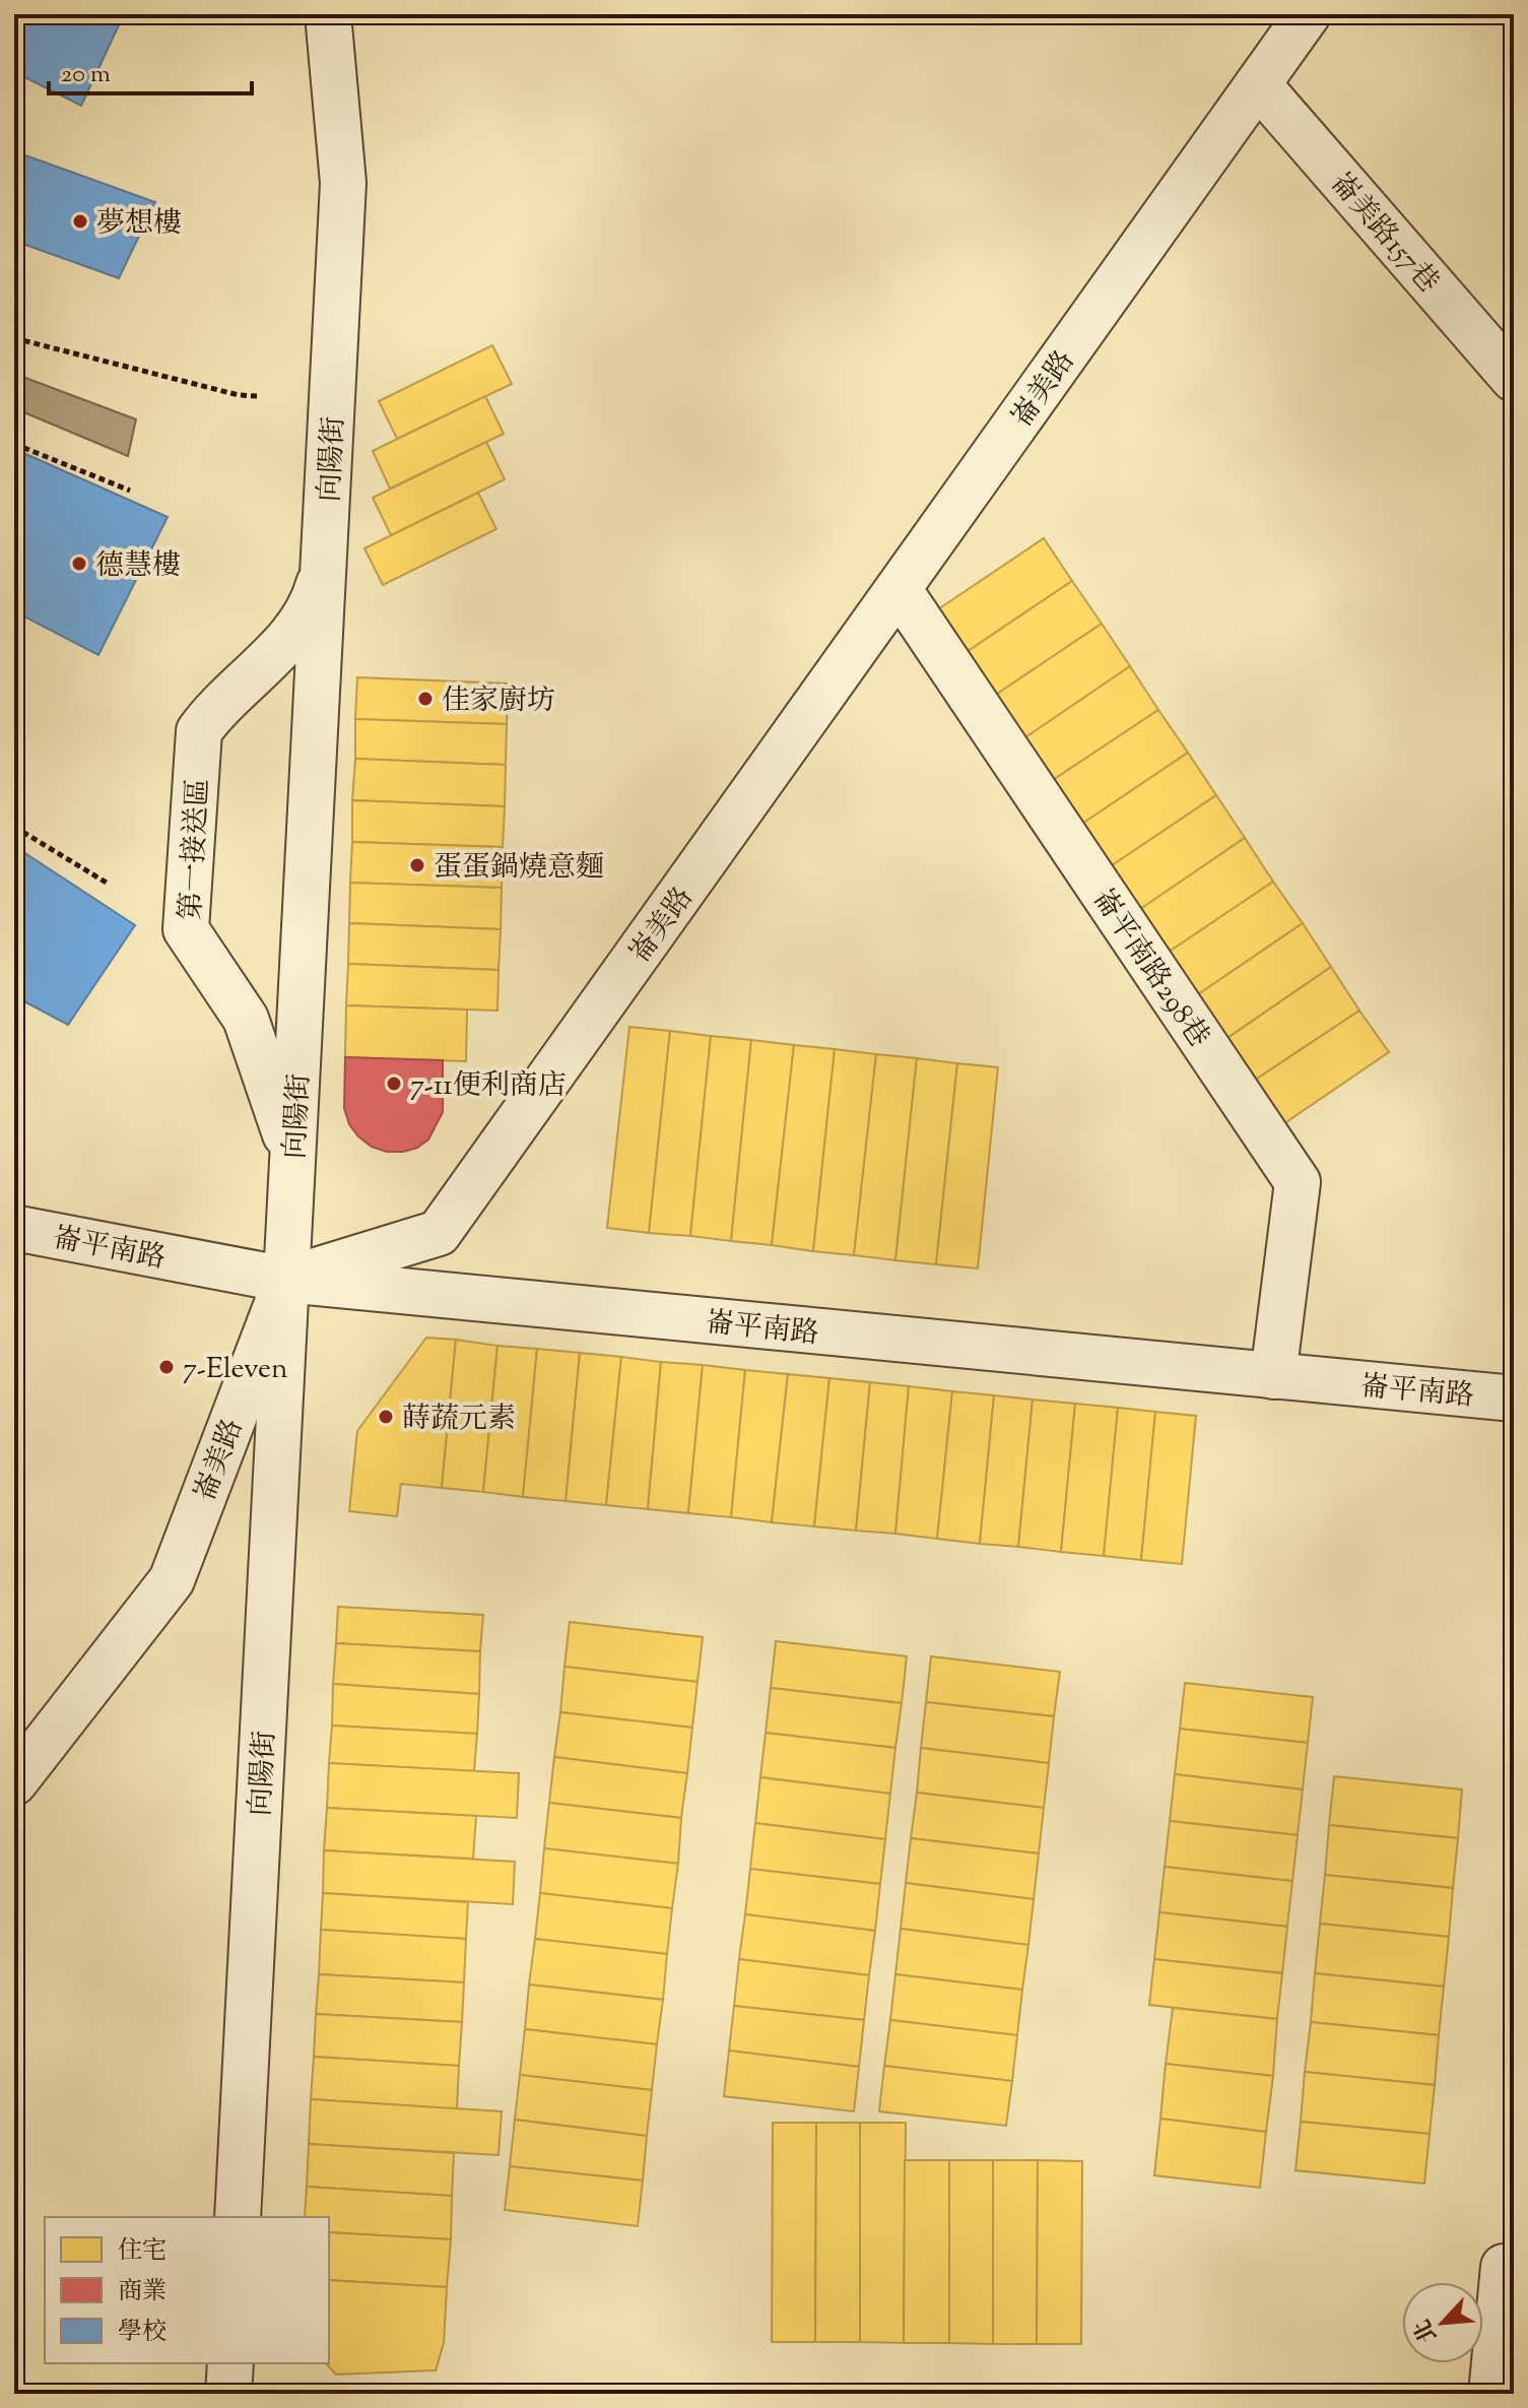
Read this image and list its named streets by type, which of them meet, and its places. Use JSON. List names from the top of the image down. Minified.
{"streets":{"street":["崙美路157巷","崙美路","向陽街","第一接送區","崙平南路298巷","崙平南路"]},"crossings":[["崙美路157巷","崙美路"],["崙美路","向陽街"],["崙美路","崙平南路298巷"],["崙美路","崙平南路"],["向陽街","第一接送區"],["向陽街","崙平南路"],["崙平南路298巷","崙平南路"]],"places":["夢想樓","德慧樓","佳家廚坊","蛋蛋鍋燒意麵","7-11便利商店","7-Eleven","蒔蔬元素"],"legend":["住宅","商業","學校"],"scale_bar":"20 m","north":"bottom left"}
